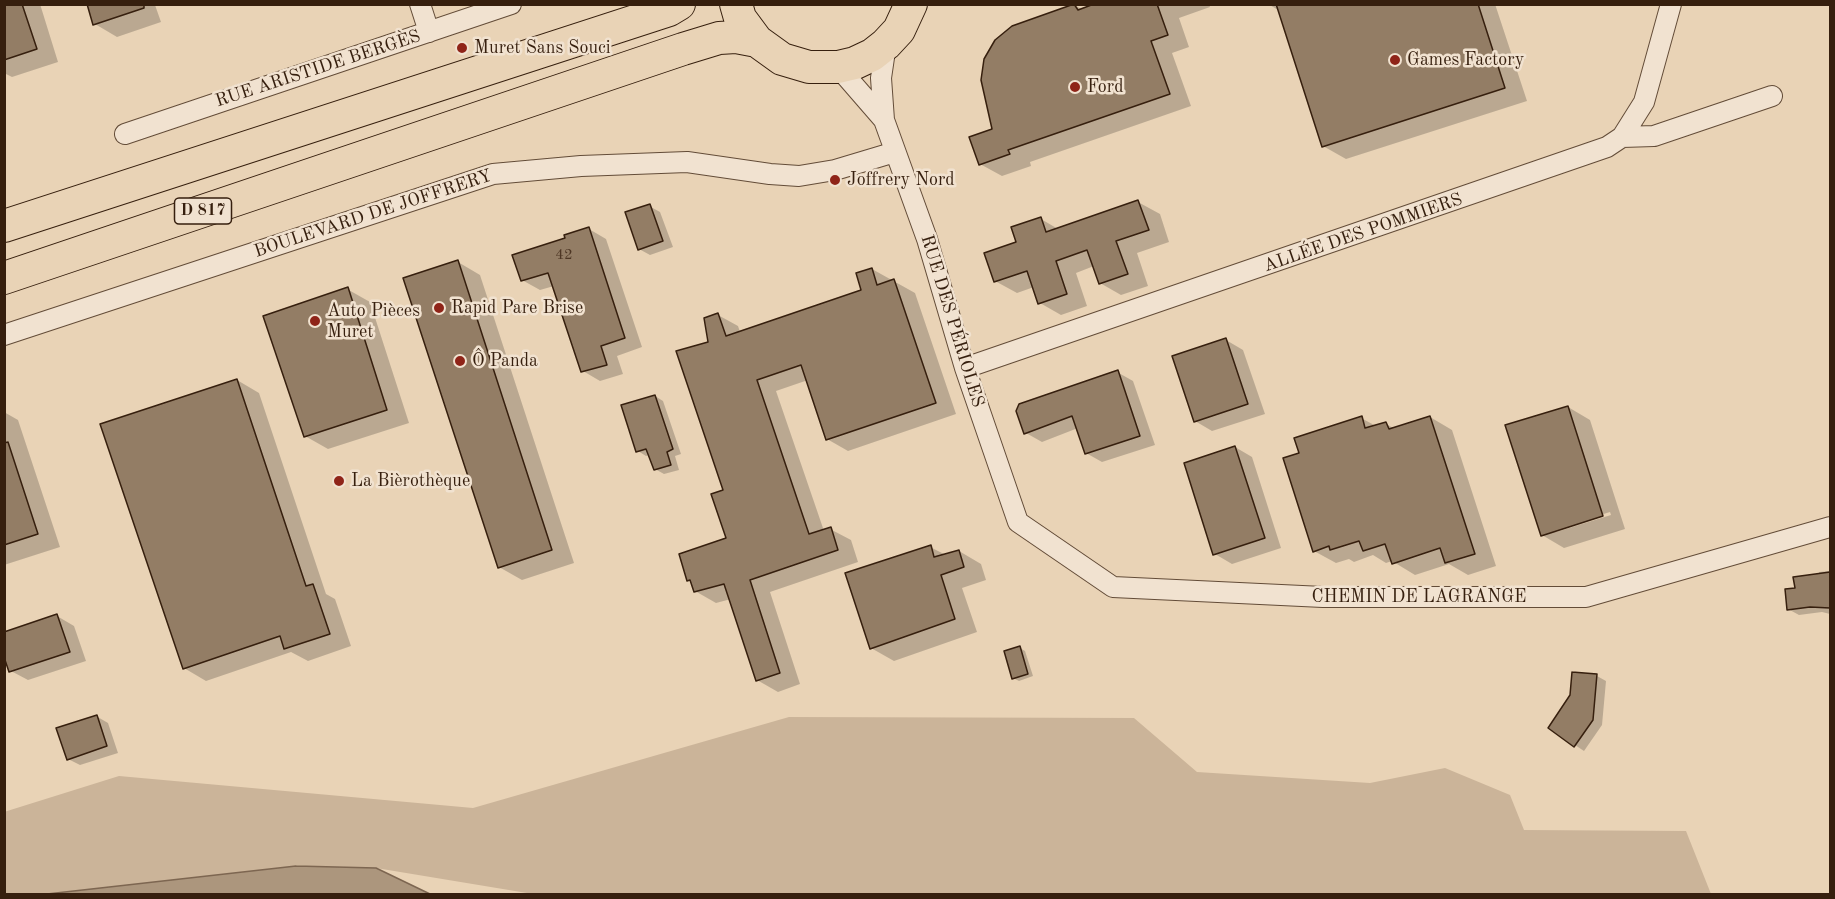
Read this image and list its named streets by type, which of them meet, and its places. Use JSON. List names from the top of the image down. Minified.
{"streets":{"main road":["D 817"],"street":["RUE ARISTIDE BERGÈS","BOULEVARD DE JOFFRERY","ALLÉE DES POMMIERS","RUE DES PÉRIOLES","CHEMIN DE LAGRANGE"]},"crossings":[["BOULEVARD DE JOFFRERY","RUE DES PÉRIOLES"],["ALLÉE DES POMMIERS","RUE DES PÉRIOLES"],["RUE DES PÉRIOLES","CHEMIN DE LAGRANGE"]],"places":["Muret Sans Souci","Games Factory","Ford","Joffrery Nord","Rapid Pare Brise","Auto Pièces Muret","Ô Panda","La Bièrothèque"],"house_numbers":["42"]}
